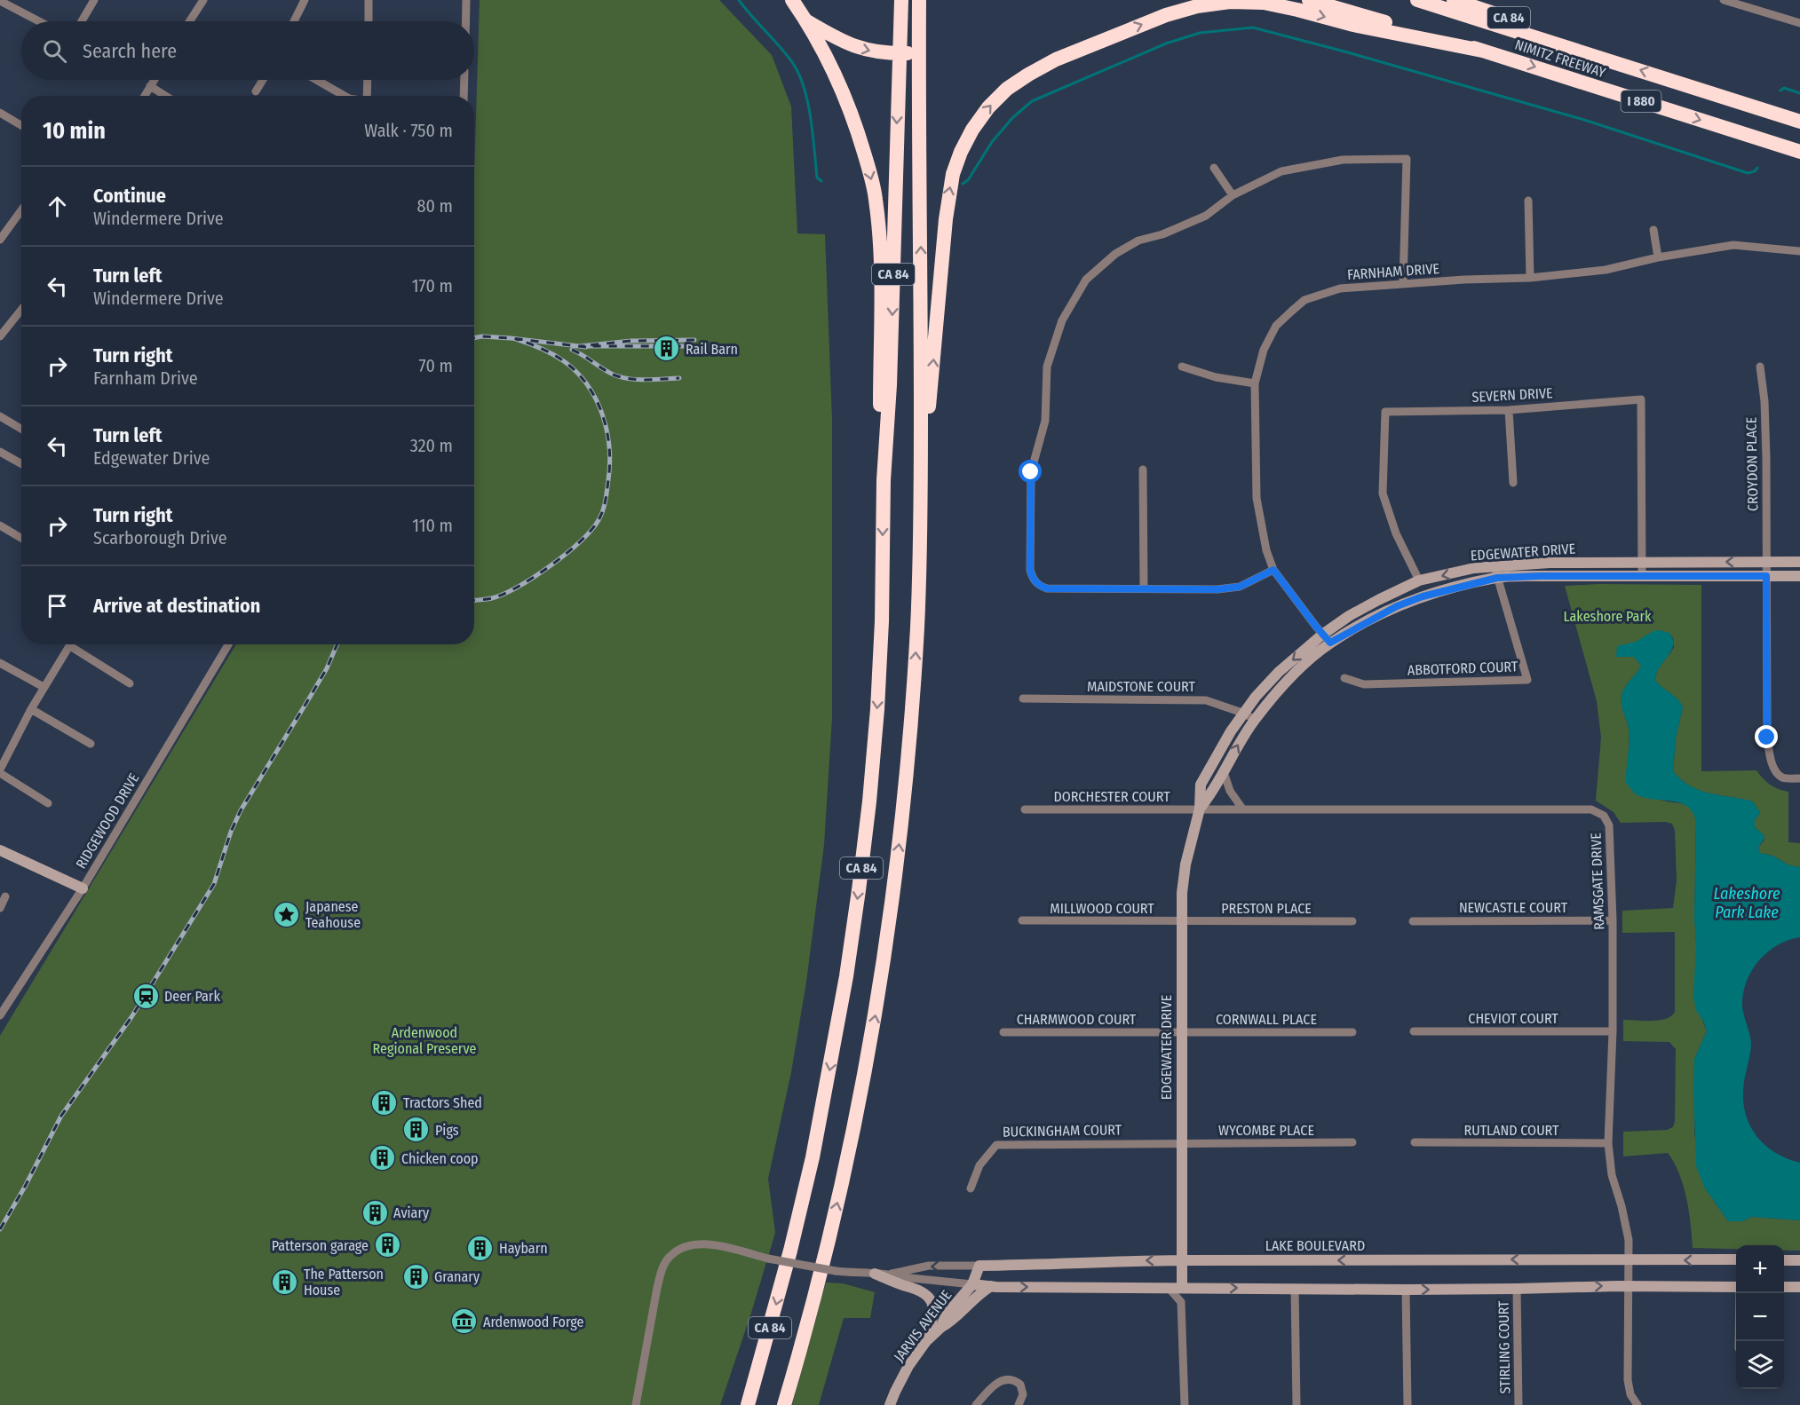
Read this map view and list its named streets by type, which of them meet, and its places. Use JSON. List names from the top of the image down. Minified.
{"streets":{"highway":["CA 84","NIMITZ FREEWAY","I 880"],"street":["FARNHAM DRIVE","SEVERN DRIVE","CROYDON PLACE","EDGEWATER DRIVE","ABBOTFORD COURT","MAIDSTONE COURT","DORCHESTER COURT","RIDGEWOOD DRIVE","RAMSGATE DRIVE","NEWCASTLE COURT","MILLWOOD COURT","PRESTON PLACE","CHEVIOT COURT","CHARMWOOD COURT","CORNWALL PLACE","WYCOMBE PLACE","RUTLAND COURT","BUCKINGHAM COURT","LAKE BOULEVARD","JARVIS AVENUE","STIRLING COURT"]},"crossings":[["CA 84","NIMITZ FREEWAY"],["FARNHAM DRIVE","EDGEWATER DRIVE"],["SEVERN DRIVE","EDGEWATER DRIVE"],["CROYDON PLACE","EDGEWATER DRIVE"],["EDGEWATER DRIVE","ABBOTFORD COURT"],["EDGEWATER DRIVE","MAIDSTONE COURT"],["EDGEWATER DRIVE","DORCHESTER COURT"],["EDGEWATER DRIVE","RAMSGATE DRIVE"],["EDGEWATER DRIVE","MILLWOOD COURT"],["EDGEWATER DRIVE","PRESTON PLACE"],["EDGEWATER DRIVE","CHARMWOOD COURT"],["EDGEWATER DRIVE","CORNWALL PLACE"],["EDGEWATER DRIVE","WYCOMBE PLACE"],["EDGEWATER DRIVE","BUCKINGHAM COURT"],["EDGEWATER DRIVE","LAKE BOULEVARD"],["DORCHESTER COURT","RAMSGATE DRIVE"],["RAMSGATE DRIVE","NEWCASTLE COURT"],["RAMSGATE DRIVE","CHEVIOT COURT"],["RAMSGATE DRIVE","RUTLAND COURT"],["RAMSGATE DRIVE","LAKE BOULEVARD"],["MILLWOOD COURT","PRESTON PLACE"],["CHARMWOOD COURT","CORNWALL PLACE"],["WYCOMBE PLACE","BUCKINGHAM COURT"],["LAKE BOULEVARD","JARVIS AVENUE"],["LAKE BOULEVARD","STIRLING COURT"]],"water":["Lakeshore Park Lake"],"parks":["Lakeshore Park","Ardenwood Regional Preserve"],"places":{"building":["Rail Barn","Tractors Shed","Pigs","Chicken coop","Aviary","Patterson garage","Haybarn","Granary","The Patterson House"],"place":["Japanese Teahouse"],"station":["Deer Park"],"museum":["Ardenwood Forge"]},"page":{"search":"Search here","heading":["10 min","Walk · 750 m"],"list":[["Continue","Windermere Drive","80 m"],["Turn left","Windermere Drive","170 m"],["Turn right","Farnham Drive","70 m"],["Turn left","Edgewater Drive","320 m"],["Turn right","Scarborough Drive","110 m"],"Arrive at destination"],"map_buttons":["+","−"]}}
